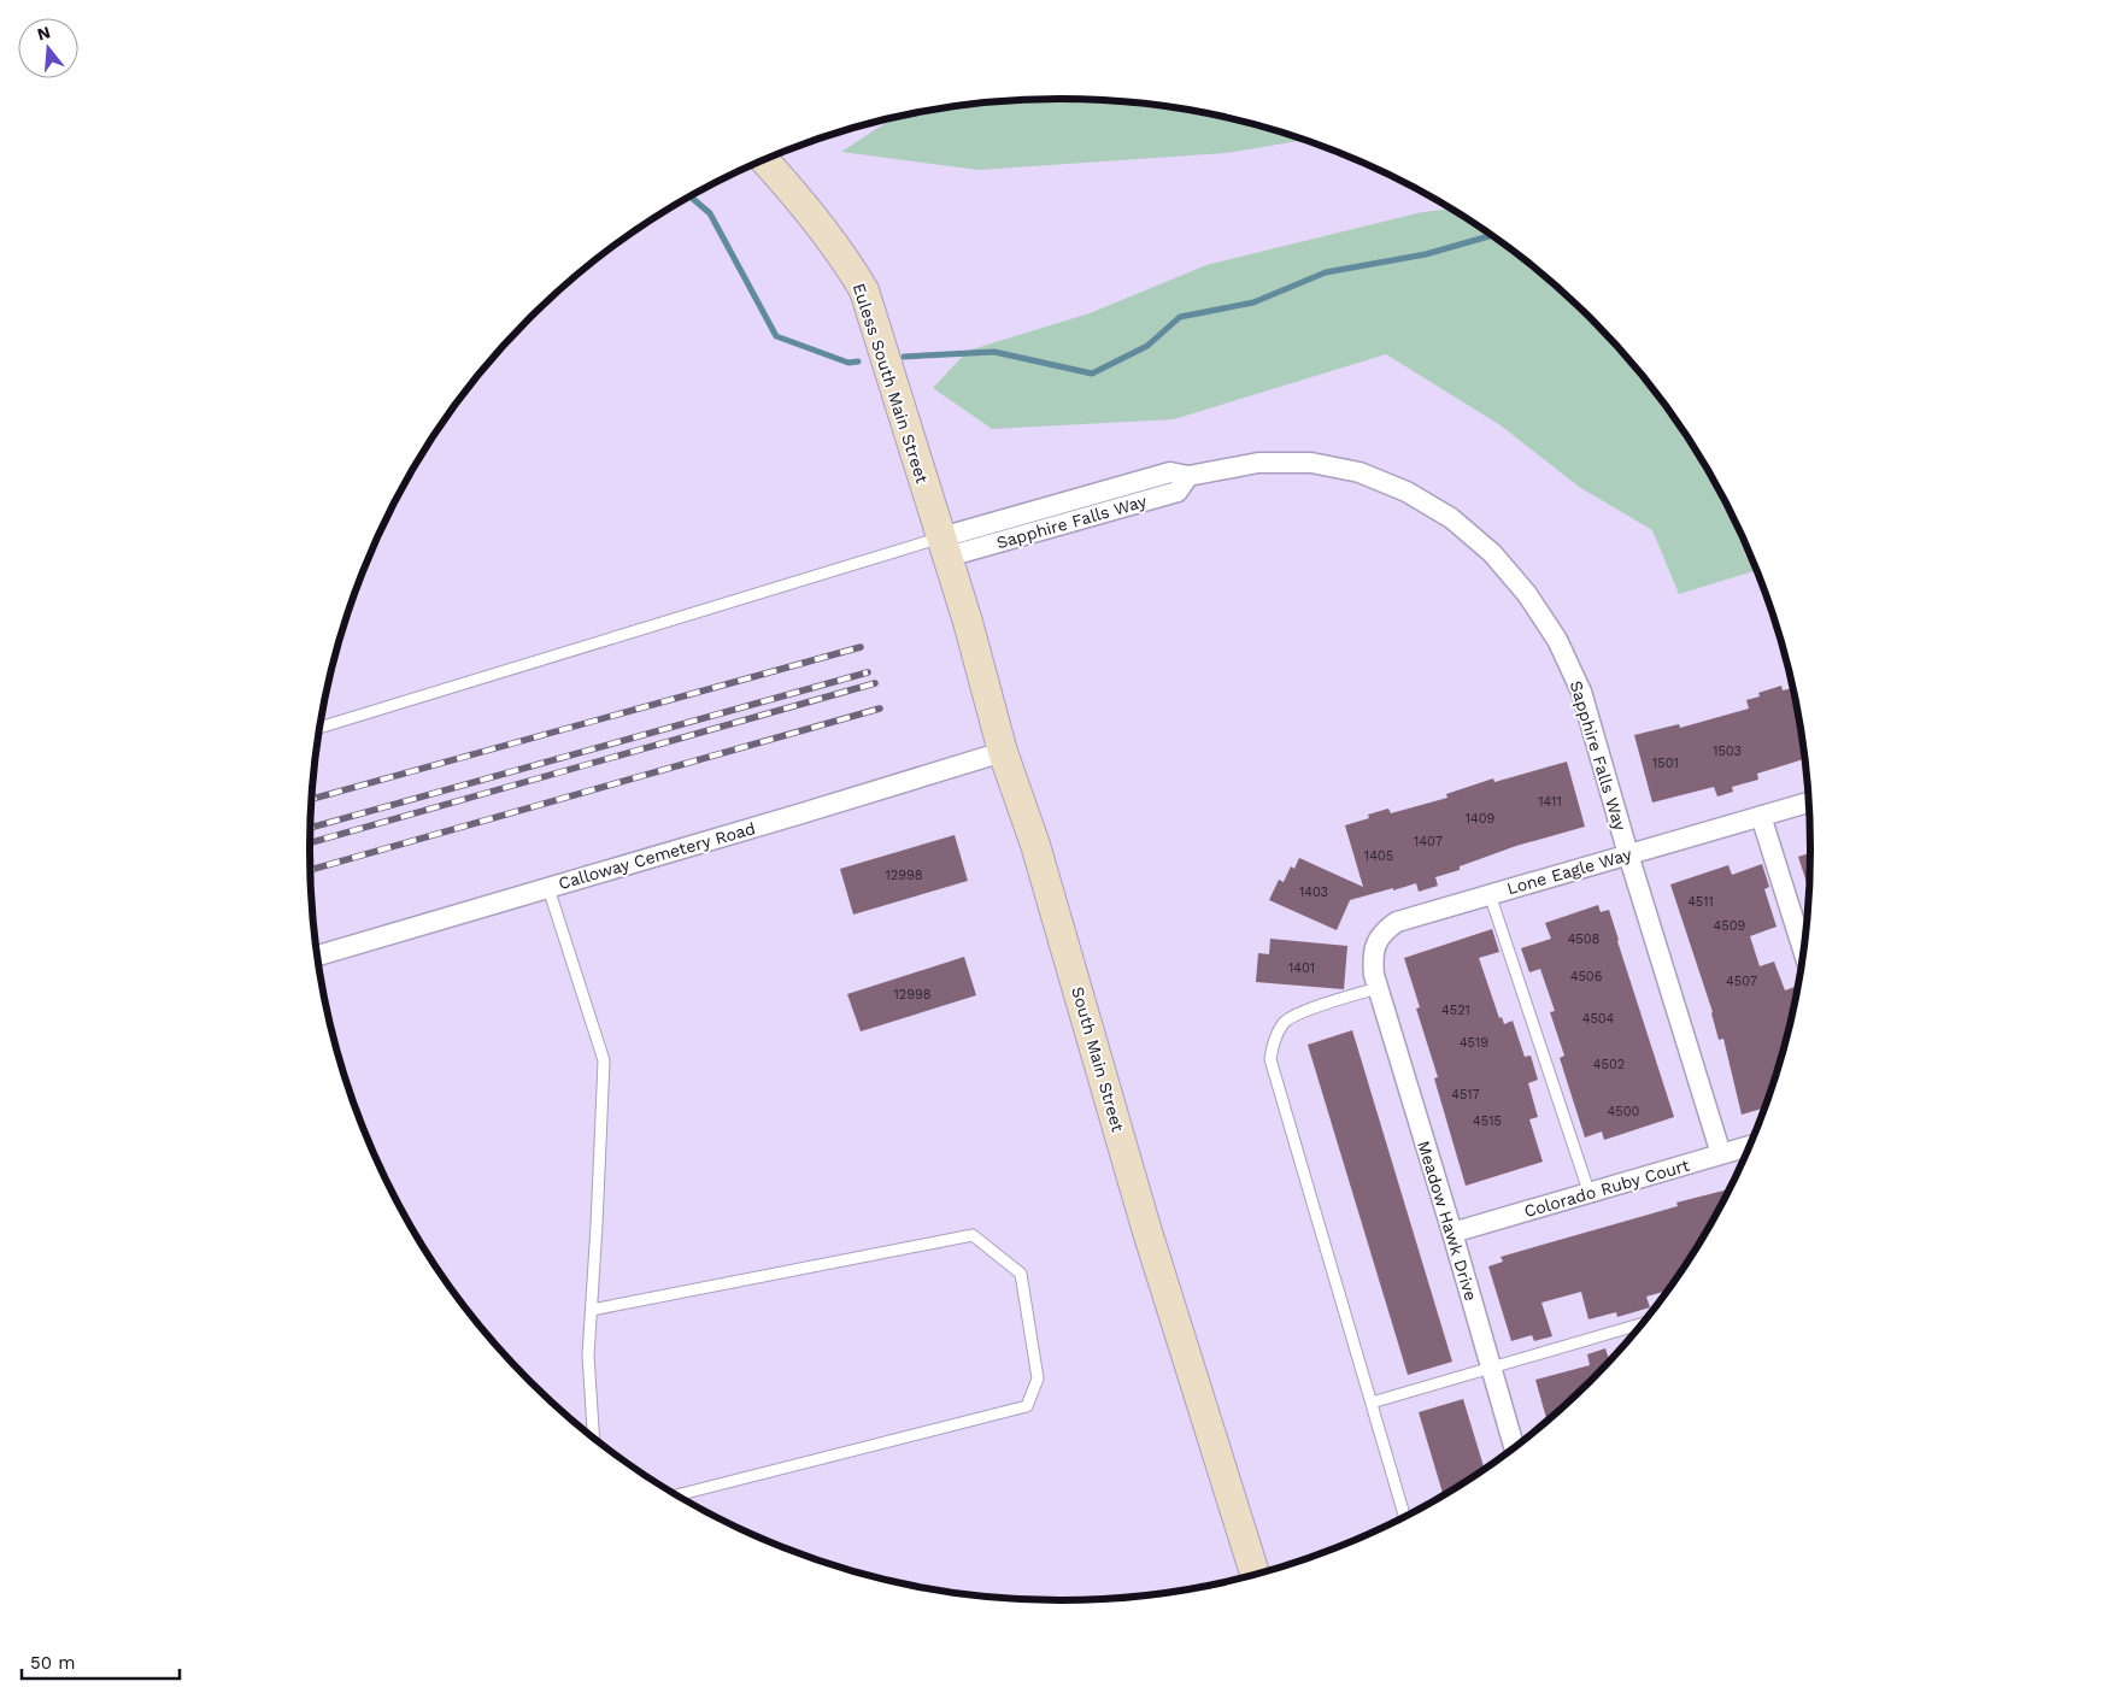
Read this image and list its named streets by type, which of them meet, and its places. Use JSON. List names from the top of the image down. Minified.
{"streets":{"street":["Euless South Main Street","Sapphire Falls Way","Calloway Cemetery Road","Lone Eagle Way","South Main Street","Colorado Ruby Court","Meadow Hawk Drive"]},"crossings":[["Euless South Main Street","Sapphire Falls Way"],["Euless South Main Street","South Main Street"],["Sapphire Falls Way","Lone Eagle Way"],["Sapphire Falls Way","South Main Street"],["Sapphire Falls Way","Colorado Ruby Court"],["Calloway Cemetery Road","South Main Street"],["Lone Eagle Way","Meadow Hawk Drive"],["Colorado Ruby Court","Meadow Hawk Drive"]],"house_numbers":["1503","1501","1411","1409","1407","1405","12998","1403","4511","4509","4508","1401","4506","4507","12998","4521","4504","4519","4502","4517","4500","4515"],"scale_bar":"50 m","north":"top"}
